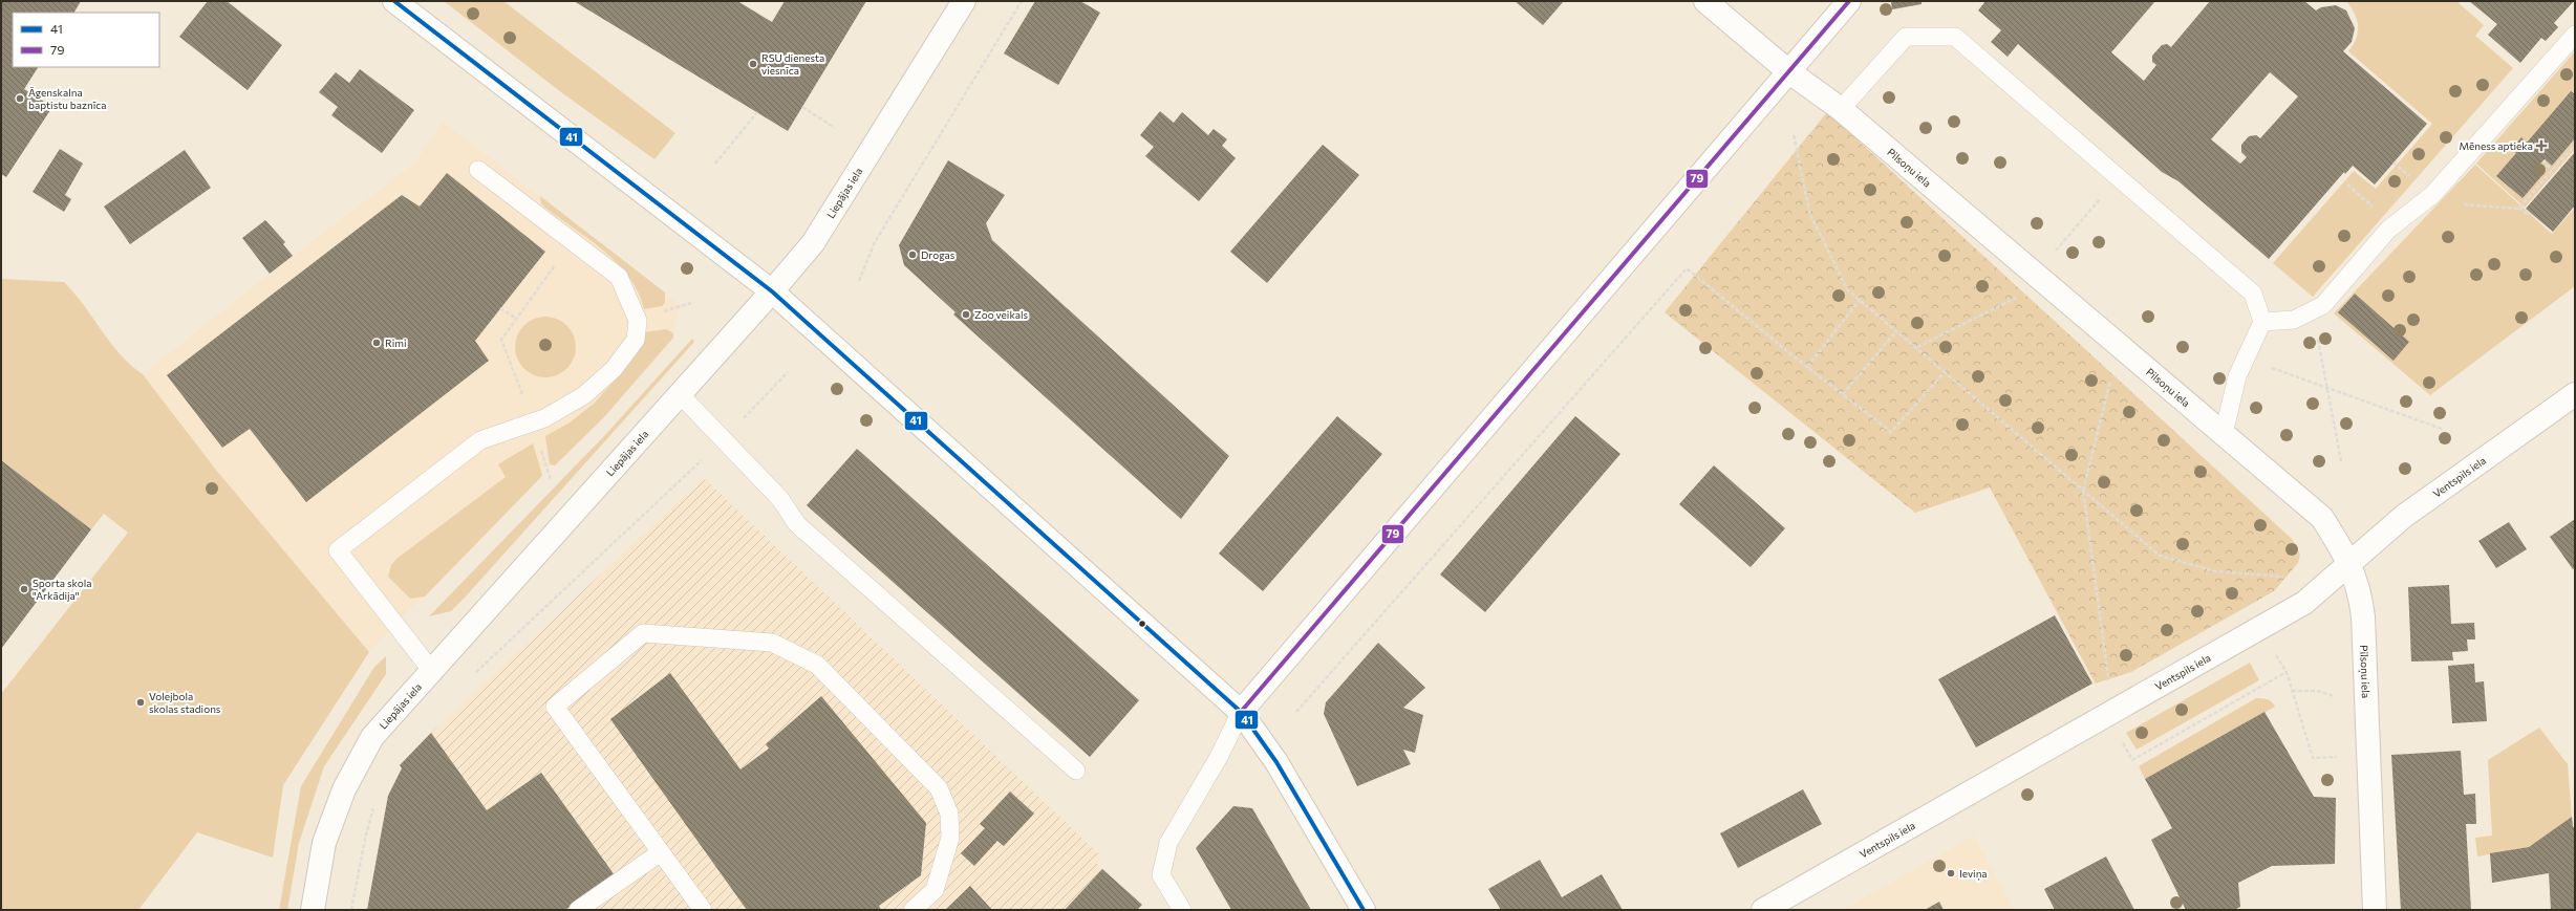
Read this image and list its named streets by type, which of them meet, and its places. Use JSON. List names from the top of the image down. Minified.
{"streets":{"street":["Pilsoņu iela","Liepājas iela","Ventspils iela"]},"crossings":[["Pilsoņu iela","Ventspils iela"]],"places":{"other":["RSU dienesta viesnīca","Āgenskalna baptistu baznīca","Drogas","Zoo veikals","Rimi","Sporta skola \"Arkādija\"","Volejbola skolas stadions","Ieviņa"],"health":["Mēness aptieka"]},"lines":["transit line 41","transit line 79"],"legend":["41","79"]}
